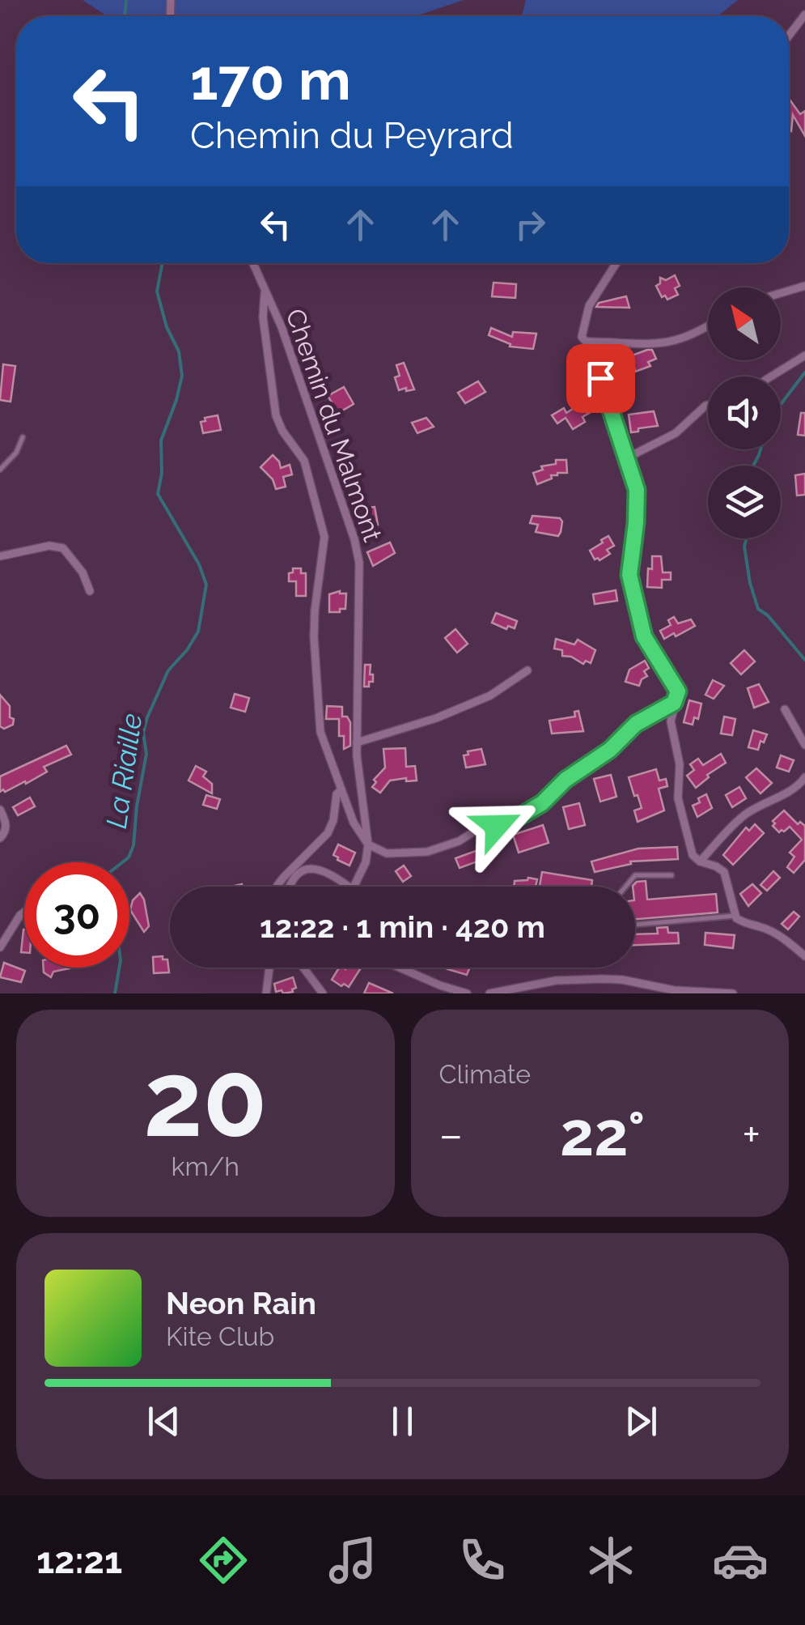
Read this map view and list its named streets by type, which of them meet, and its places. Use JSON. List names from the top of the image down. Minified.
{"streets":{"street":["Chemin du Malmont"]},"water":["La Riaille"],"north":"top left","page":{"turn":["170 m","Chemin du Peyrard"],"limit":"30","trip":"12:22 · 1 min · 420 m","tile":[["20","km/h"],"Climate"],"heat":["−","22°","+"],"song":["Neon Rain","Kite Club"],"tabs":"12:21"}}
